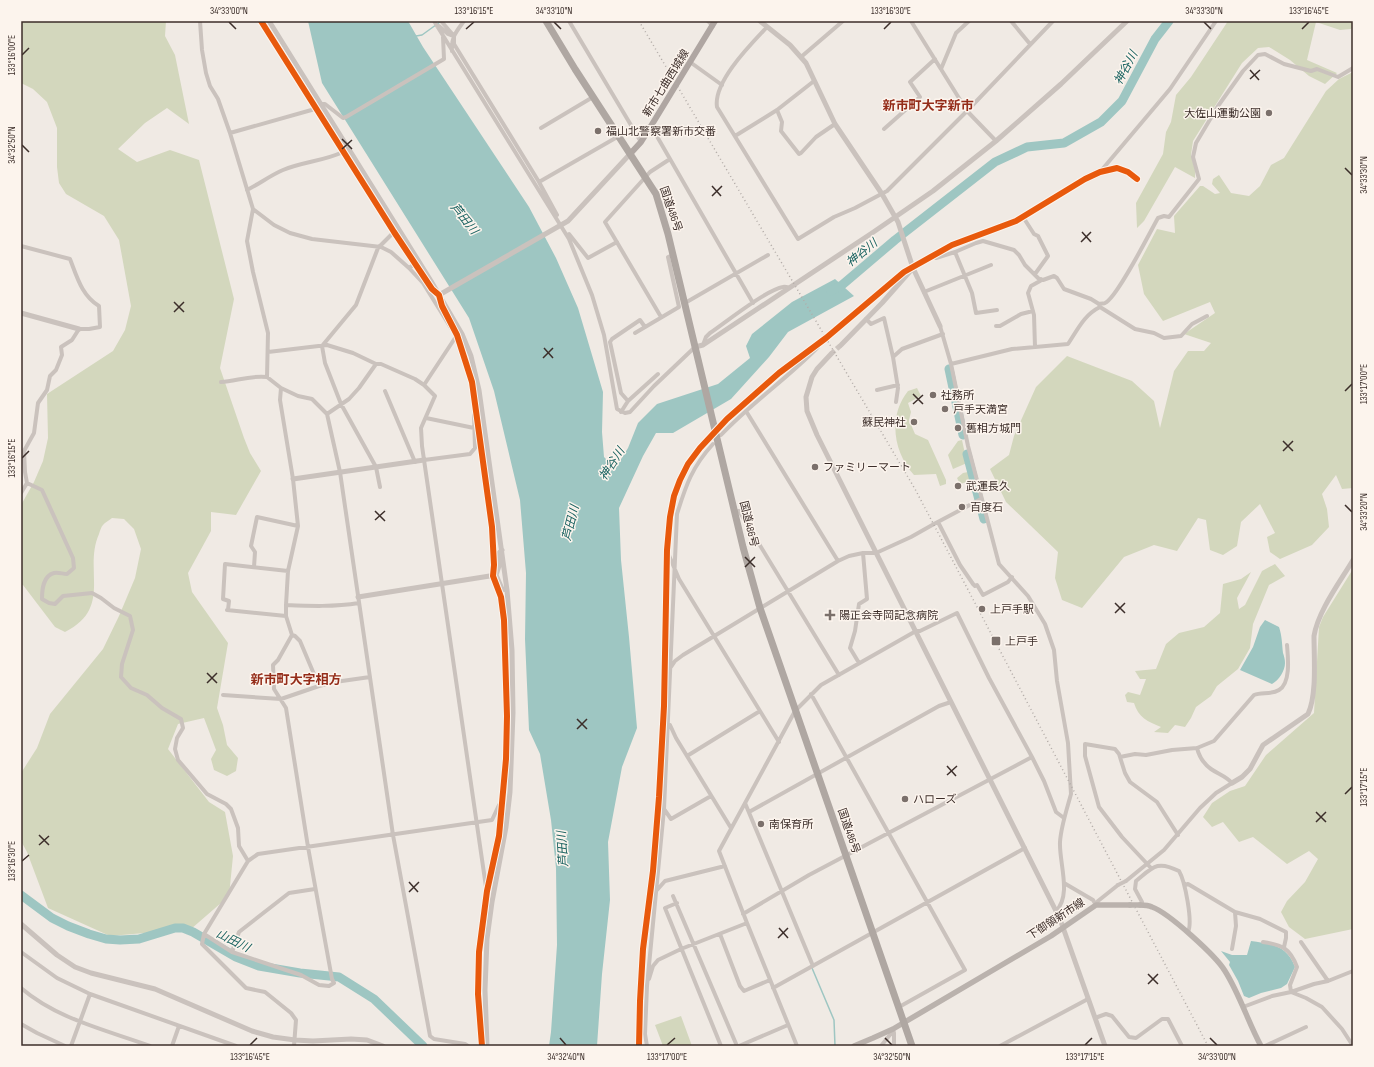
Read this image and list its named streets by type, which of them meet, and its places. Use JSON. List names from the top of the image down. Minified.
{"streets":{"highway":["国道486号"],"main road":["新市七曲西城線","下御領新市線"]},"crossings":[["新市七曲西城線","国道486号"],["国道486号","下御領新市線"]],"districts":["新市町大字新市","新市町大字相方"],"water":["神谷川","芦田川","山田川"],"places":{"other":["大佐山運動公園","福山北警察署新市交番","社務所","戸手天満宮","蘇民神社","舊相方城門","ファミリーマート","武運長久","百度石","上戸手駅","ハローズ","南保育所"],"health":["陽正会寺岡記念病院"],"transit":["上戸手"]},"coordinates":["34°33'00\"N","133°16'15\"E","34°33'10\"N","133°16'30\"E","34°33'30\"N","133°16'45\"E","133°16'00\"E","34°32'50\"N","133°17'00\"E","34°33'20\"N","133°17'15\"E","34°32'40\"N"]}
